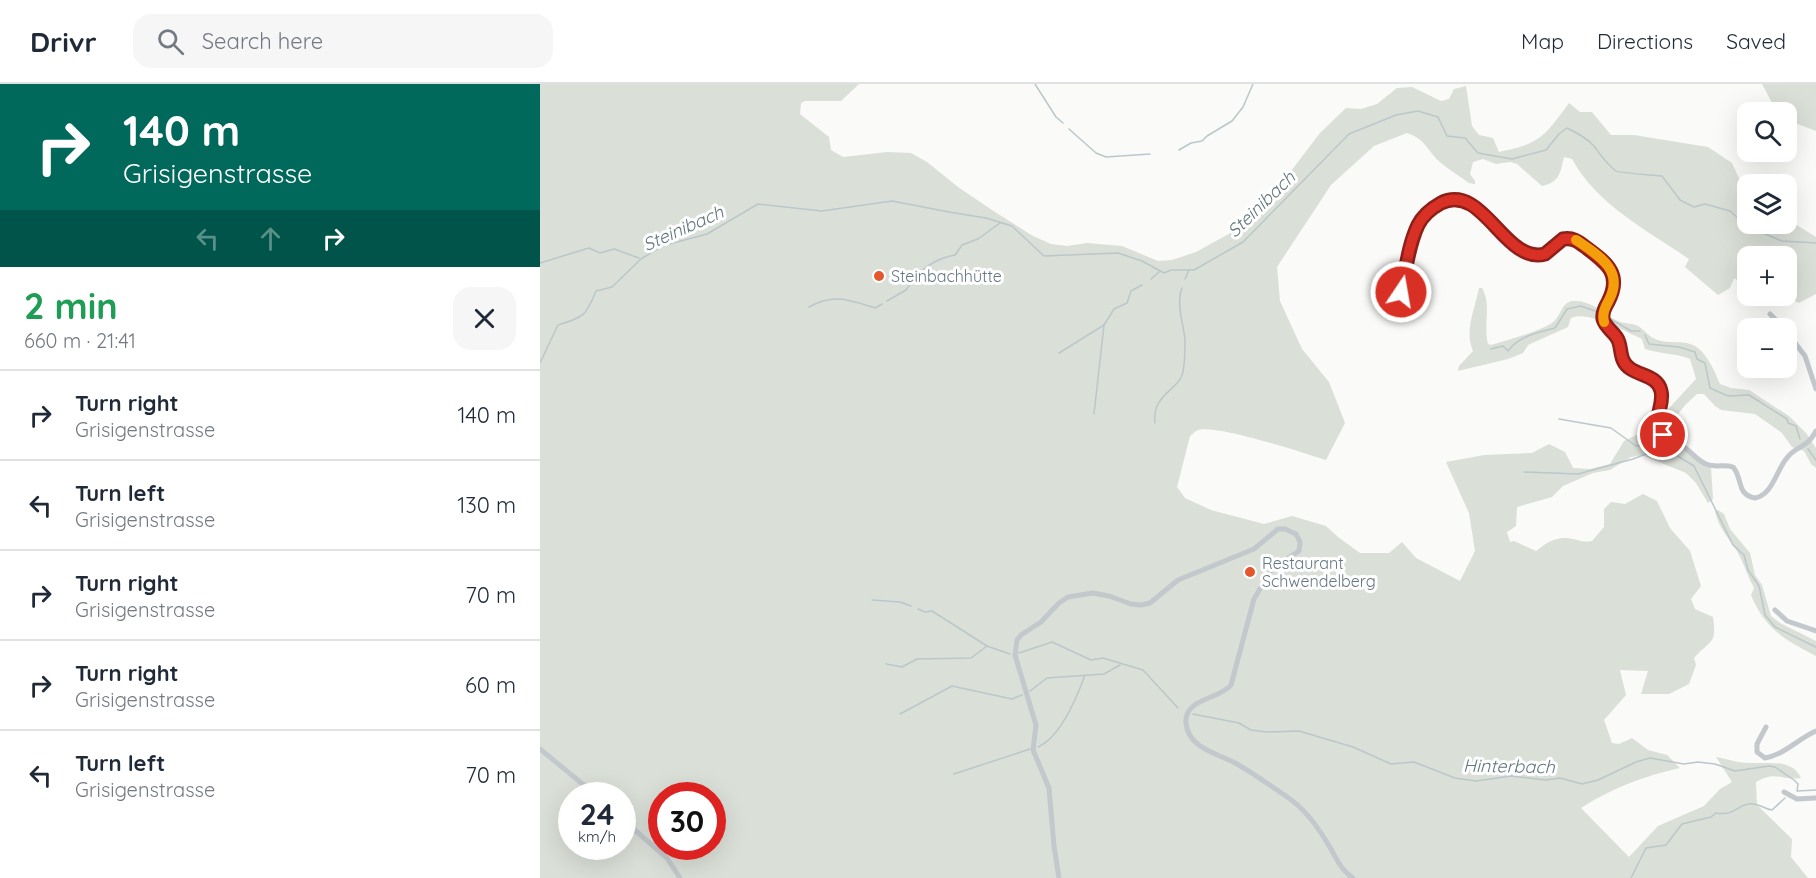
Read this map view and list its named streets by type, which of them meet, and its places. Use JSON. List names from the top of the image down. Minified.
{"water":["Steinibach","Hinterbach"],"places":["Steinbachhütte","Restaurant Schwendelberg"],"page":{"header":"Drivr","search":"Search here","nav":["Map","Directions","Saved"],"turn":["140 m","Grisigenstrasse"],"map_buttons":["+","−"],"heading":["2 min","660 m · 21:41"],"list":[{"name":"Turn right","note":"Grisigenstrasse","value":"140 m"},{"name":"Turn left","note":"Grisigenstrasse","value":"130 m"},{"name":"Turn right","note":"Grisigenstrasse","value":"70 m"},{"name":"Turn right","note":"Grisigenstrasse","value":"60 m"},{"name":"Turn left","note":"Grisigenstrasse","value":"70 m"}],"speed":"24 km/h","limit":"30"}}
